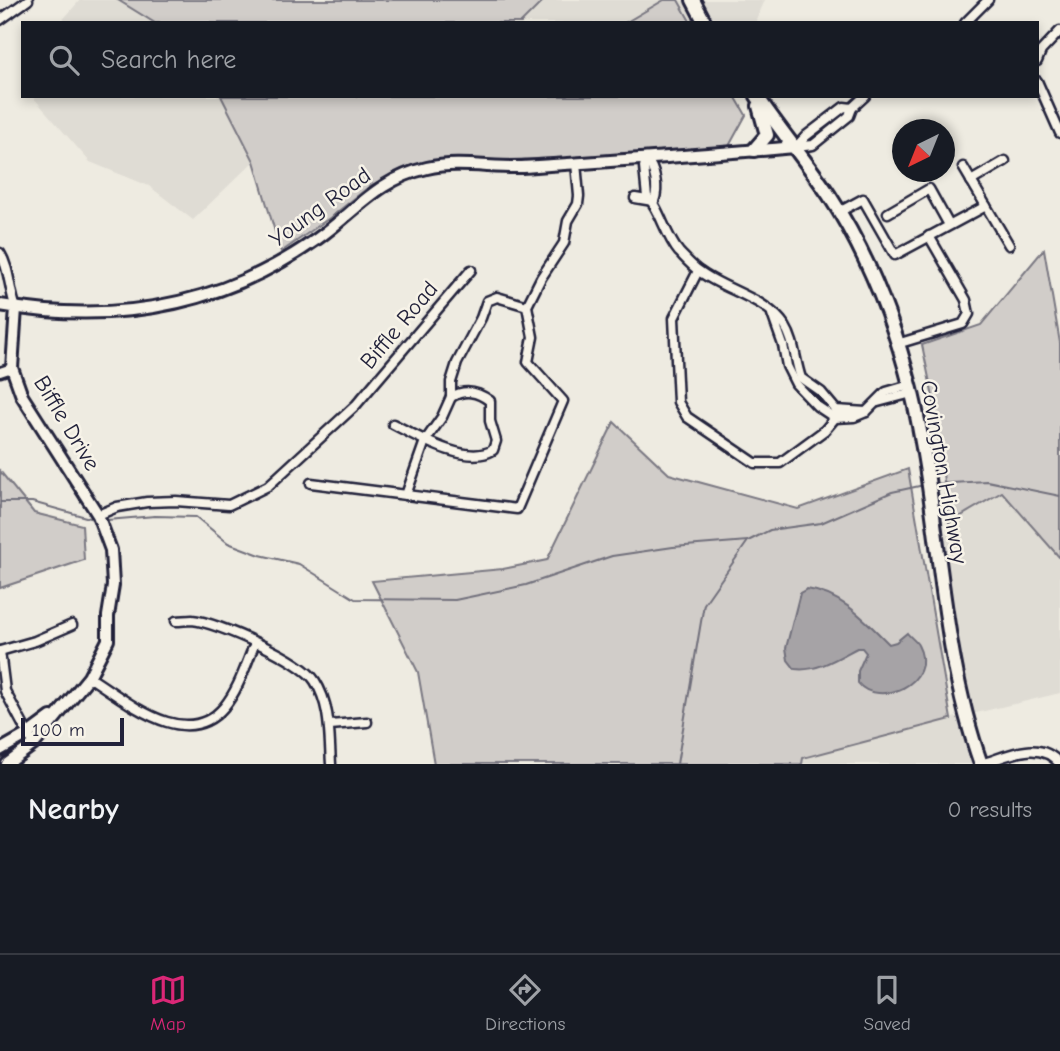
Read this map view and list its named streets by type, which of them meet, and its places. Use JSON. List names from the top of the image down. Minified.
{"streets":{"main road":["Covington Highway"],"street":["Young Road","Biffle Road","Biffle Drive"]},"crossings":[["Young Road","Biffle Drive"],["Young Road","Covington Highway"],["Biffle Road","Biffle Drive"]],"scale_bar":"100 m","north":"bottom left","page":{"search":"Search here","scale":"100 m","heading":["Nearby","0 results"],"nav":["Map","Directions","Saved"]}}
